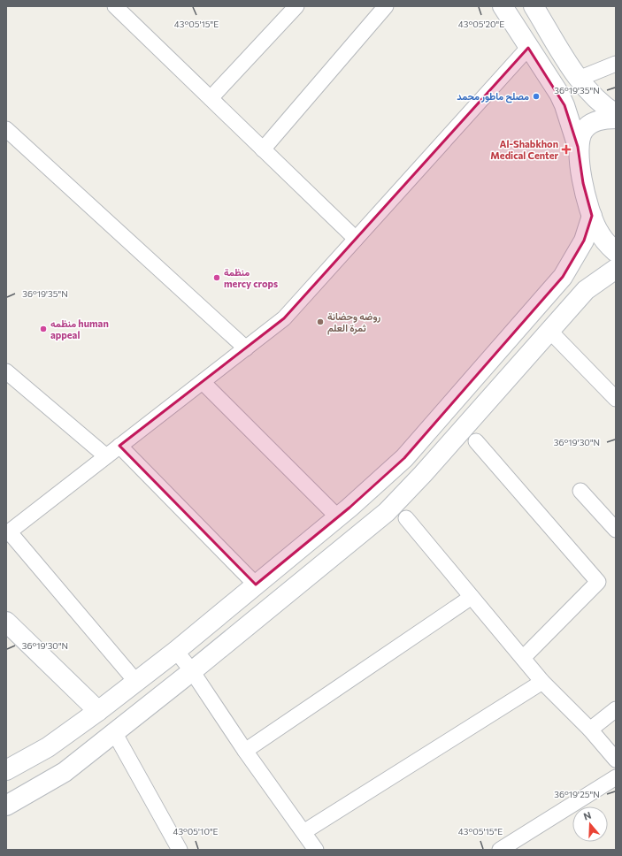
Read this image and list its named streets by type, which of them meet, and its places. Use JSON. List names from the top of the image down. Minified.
{"places":{"other":["مصلح ماطور محمد","منظمة mercy crops","روضه وحضانة ثمرة العلم","منظمه human appeal"],"health":["Al-Shabkhon Medical Center"]},"north":"top","coordinates":["43°05'20\"E","43°05'15\"E","36°19'35\"N","36°19'30\"N","36°19'25\"N","43°05'10\"E"]}
